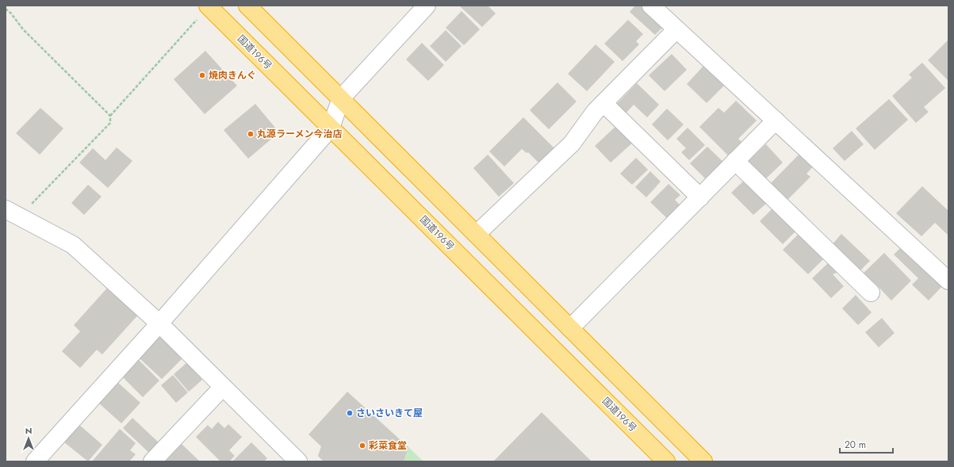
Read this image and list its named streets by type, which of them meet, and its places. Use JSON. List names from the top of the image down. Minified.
{"streets":{"highway":["国道196号"]},"places":["焼肉きんぐ","丸源ラーメン今治店","さいさいきて屋","彩菜食堂"],"scale_bar":"20 m","north":"top"}
